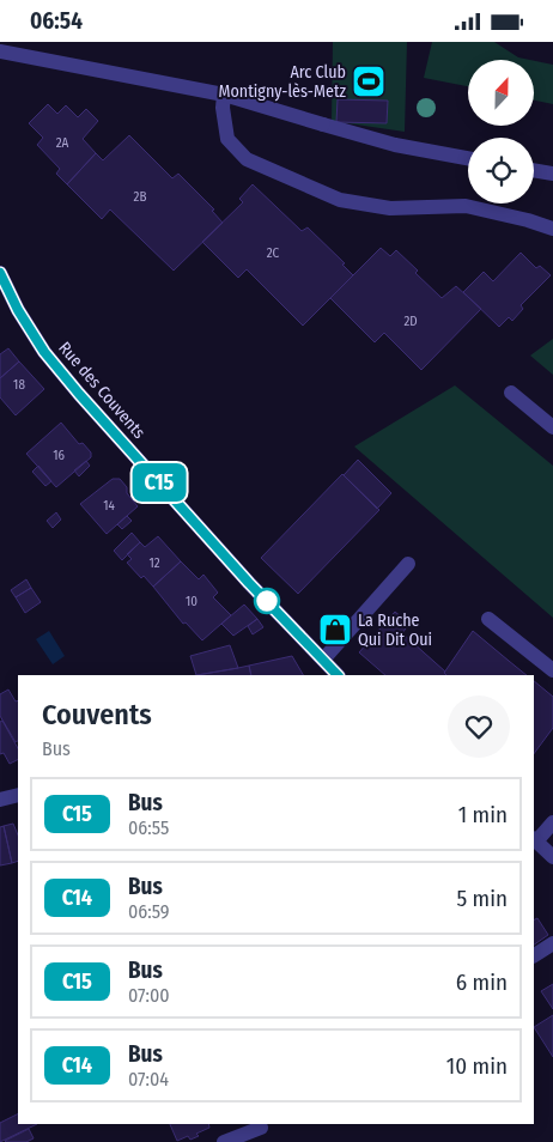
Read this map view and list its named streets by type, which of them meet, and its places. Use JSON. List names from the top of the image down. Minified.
{"streets":{"street":["Rue des Couvents"]},"places":{"sports":["Arc Club Montigny-lès-Metz"],"shop":["La Ruche Qui Dit Oui"]},"lines":["bus line C15"],"house_numbers":["2A","2B","2C","2D","18","16","14","12","10"],"north":"top","page":{"status":"06:54","on_map":"C15","heading":["Couvents","Bus"],"list":[{"mark":"C15","name":"Bus","note":"06:55","value":"1 min"},{"mark":"C14","name":"Bus","note":"06:59","value":"5 min"},{"mark":"C15","name":"Bus","note":"07:00","value":"6 min"},{"mark":"C14","name":"Bus","note":"07:04","value":"10 min"}]}}
